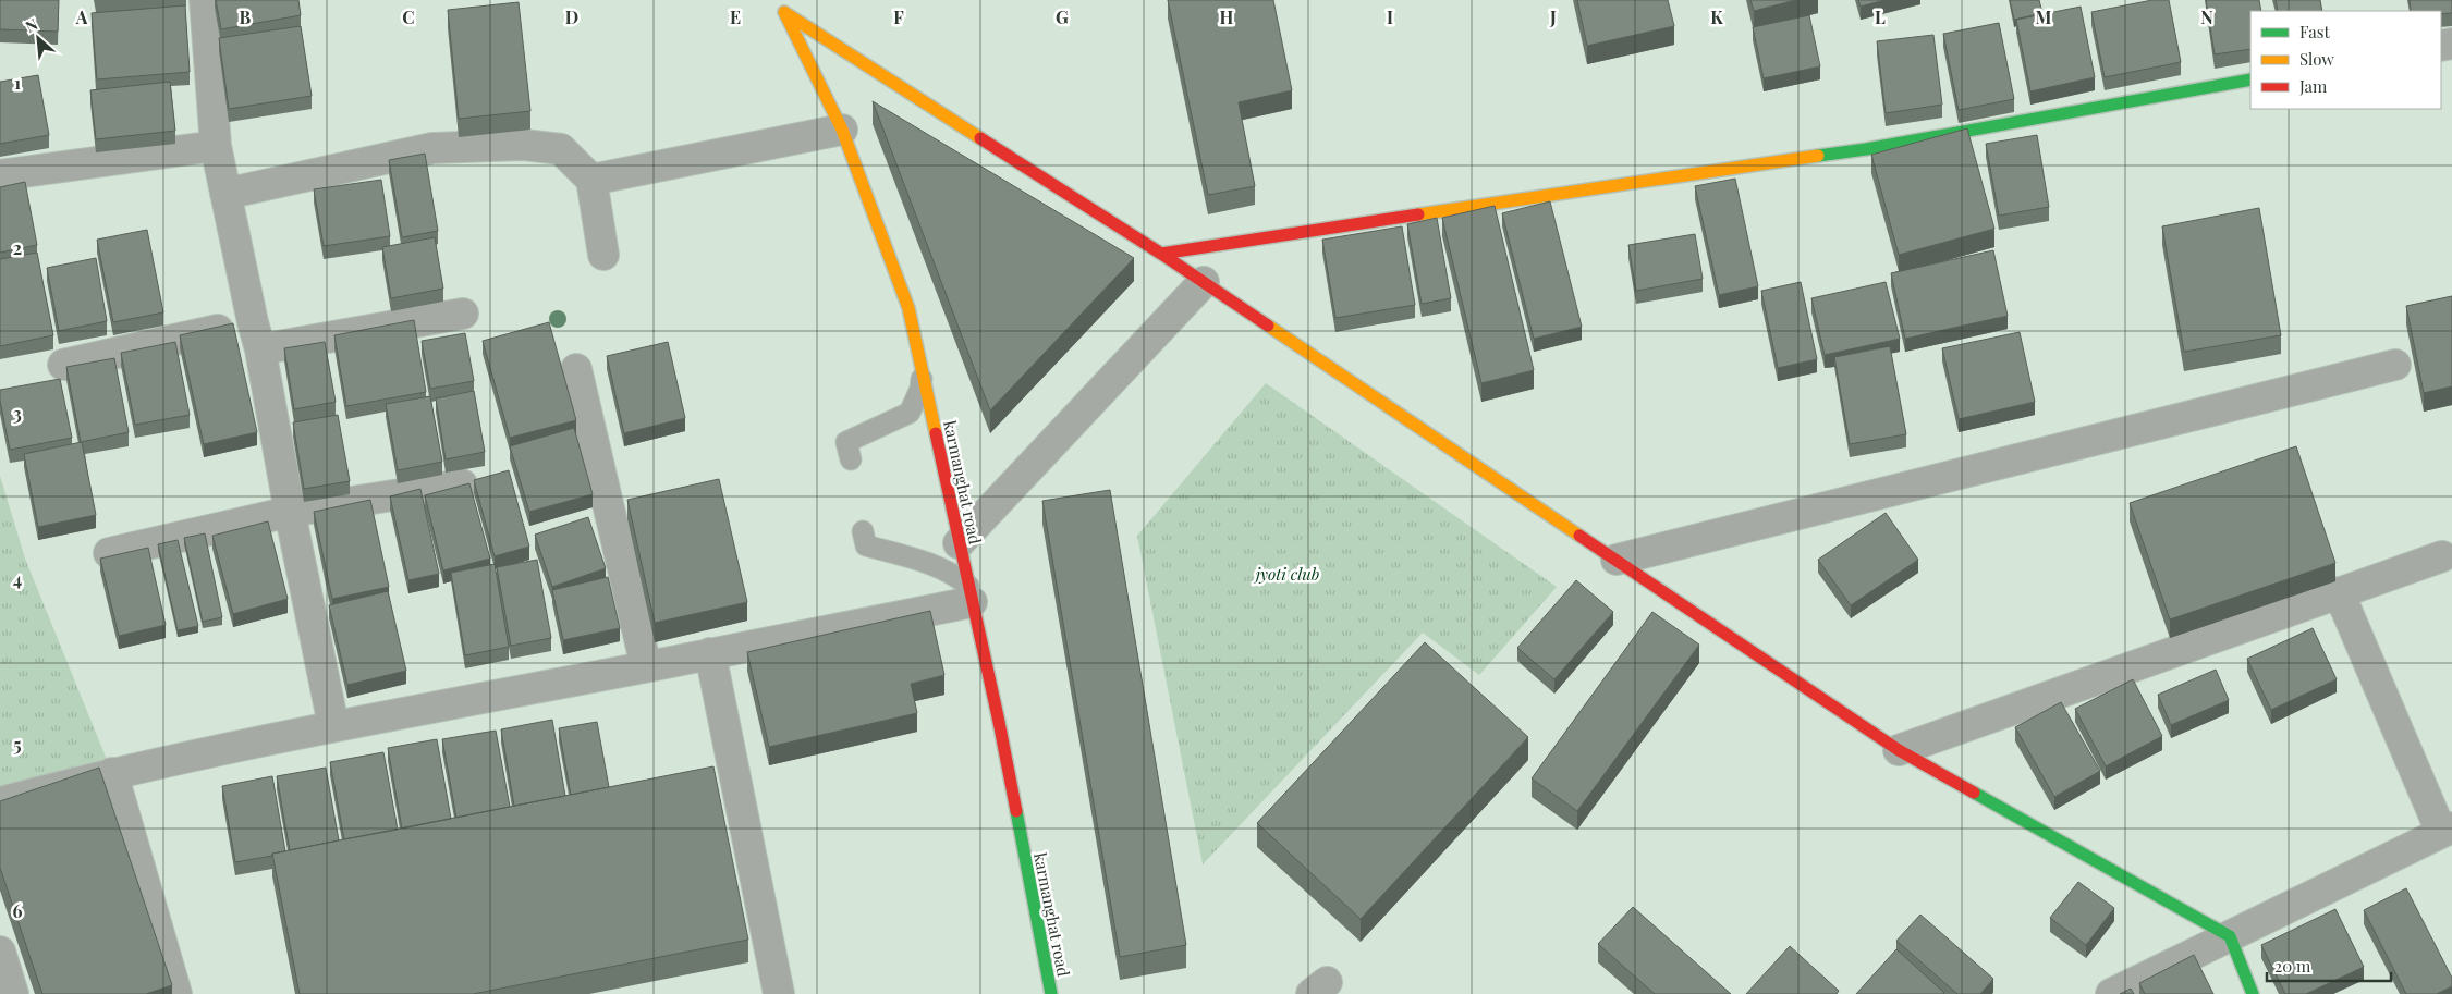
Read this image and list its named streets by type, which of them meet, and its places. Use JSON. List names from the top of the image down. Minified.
{"streets":{"street":["karmanghat road"]},"parks":["jyoti club"],"legend":["Fast","Slow","Jam"],"scale_bar":"20 m","north":"top left","grid":{"columns":["A","B","C","D","E","F","G","H","I","J","K","L","M","N"],"rows":["1","2","3","4","5","6"]}}
